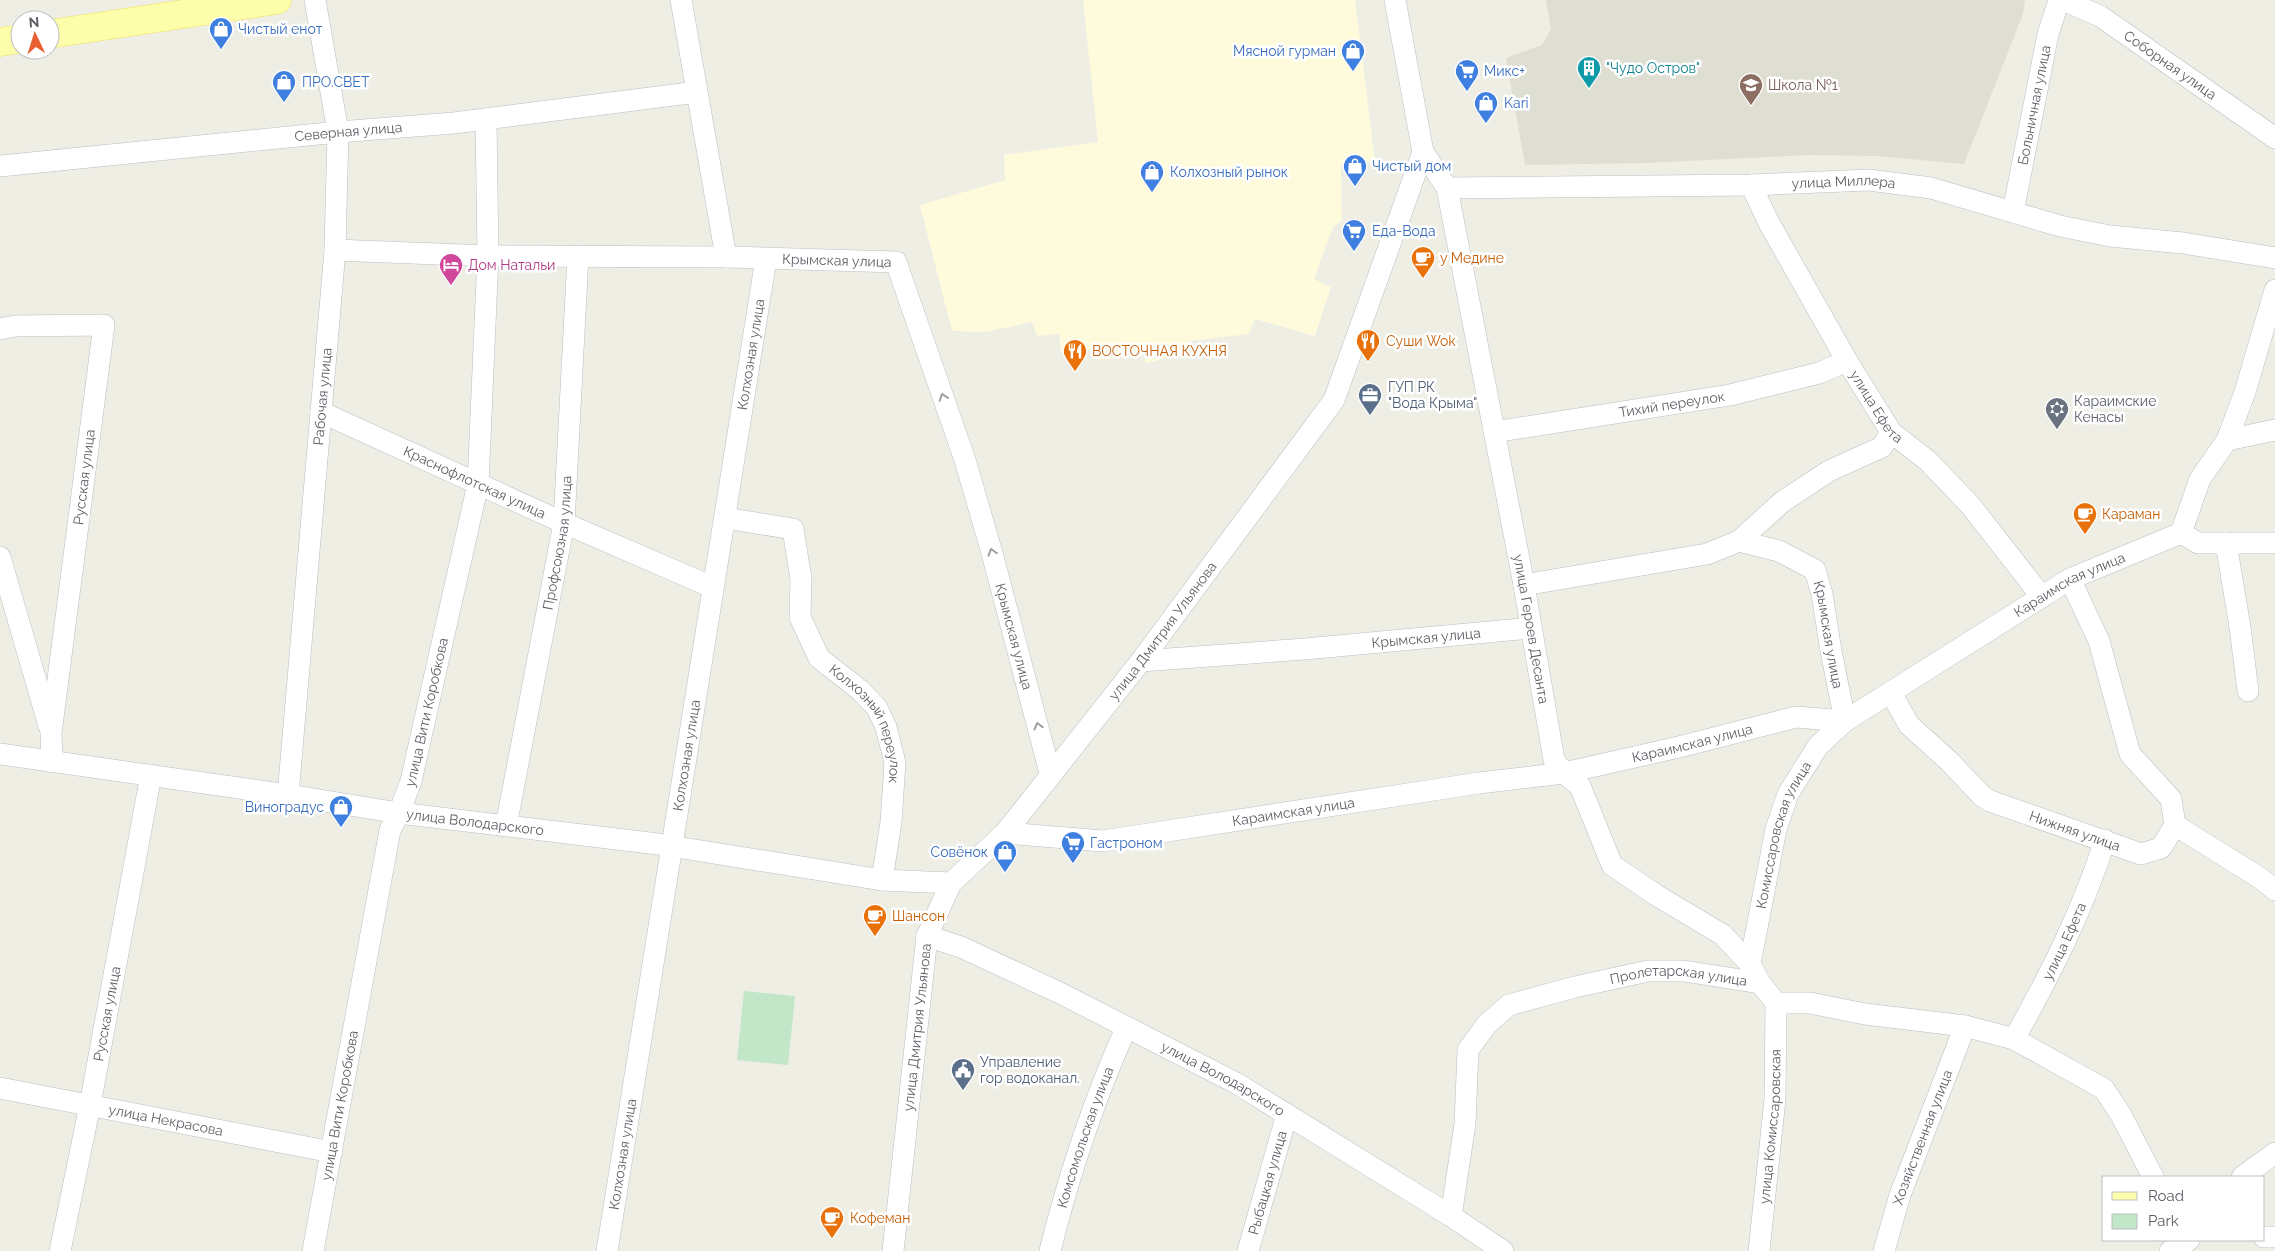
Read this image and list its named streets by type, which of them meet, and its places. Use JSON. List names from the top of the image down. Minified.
{"streets":{"street":["Соборная улица","Больничная улица","Северная улица","улица Миллера","Крымская улица","Колхозная улица","Рабочая улица","Тихий переулок","улица Ефета","Русская улица","Краснофлотская улица","Профсоюзная улица","Караимская улица","улица Героев Десанта","улица Дмитрия Ульянова","улица Вити Коробкова","Колхозный переулок","улица Володарского","Нижняя улица","Комиссаровская улица","Пролетарская улица","улица Некрасова","улица Комиссаровская","Комсомольская улица","Хозяйственная улица","Рыбацкая улица"]},"crossings":[["Больничная улица","улица Миллера"],["Северная улица","Рабочая улица"],["Северная улица","улица Вити Коробкова"],["улица Миллера","улица Ефета"],["улица Миллера","улица Героев Десанта"],["Крымская улица","Колхозная улица"],["Крымская улица","Рабочая улица"],["Крымская улица","Профсоюзная улица"],["Крымская улица","Караимская улица"],["Крымская улица","улица Героев Десанта"],["Крымская улица","улица Дмитрия Ульянова"],["Крымская улица","улица Вити Коробкова"],["Крымская улица","Комиссаровская улица"],["Колхозная улица","Краснофлотская улица"],["Колхозная улица","Колхозный переулок"],["Колхозная улица","улица Володарского"],["Рабочая улица","Краснофлотская улица"],["Рабочая улица","улица Володарского"],["Тихий переулок","улица Ефета"],["Тихий переулок","улица Героев Десанта"],["улица Ефета","Караимская улица"],["улица Ефета","Нижняя улица"],["Русская улица","улица Володарского"],["Русская улица","улица Некрасова"],["Краснофлотская улица","Профсоюзная улица"],["Краснофлотская улица","улица Вити Коробкова"],["Профсоюзная улица","улица Володарского"],["Караимская улица","улица Героев Десанта"],["Караимская улица","улица Дмитрия Ульянова"],["Караимская улица","Нижняя улица"],["Караимская улица","Комиссаровская улица"],["улица Героев Десанта","Комиссаровская улица"],["улица Героев Десанта","Пролетарская улица"],["улица Дмитрия Ульянова","улица Володарского"],["улица Вити Коробкова","улица Володарского"],["улица Вити Коробкова","улица Некрасова"],["Колхозный переулок","улица Володарского"],["улица Володарского","Пролетарская улица"],["улица Володарского","Комсомольская улица"],["улица Володарского","Рыбацкая улица"],["Пролетарская улица","улица Комиссаровская"]],"places":{"shop":["Чистый енот","Мясной гурман","ПРО.СВЕТ","Kari","Чистый дом","Колхозный рынок","Виноградус","Совёнок"],"building":["\"Чудо Остров\""],"supermarket":["Микс+","Еда-Вода","Гастроном"],"school or university":["Школа №1"],"cafe":["у Медине","Караман","Шансон","Кофеман"],"hotel":["Дом Натальи"],"restaurant":["Суши Wok","ВОСТОЧНАЯ КУХНЯ"],"office":["ГУП РК \"Вода Крыма\""],"synagogue":["Караимские Кенасы"],"public building":["Управление гор водоканал."]},"legend":["Road","Park"],"north":"top"}
